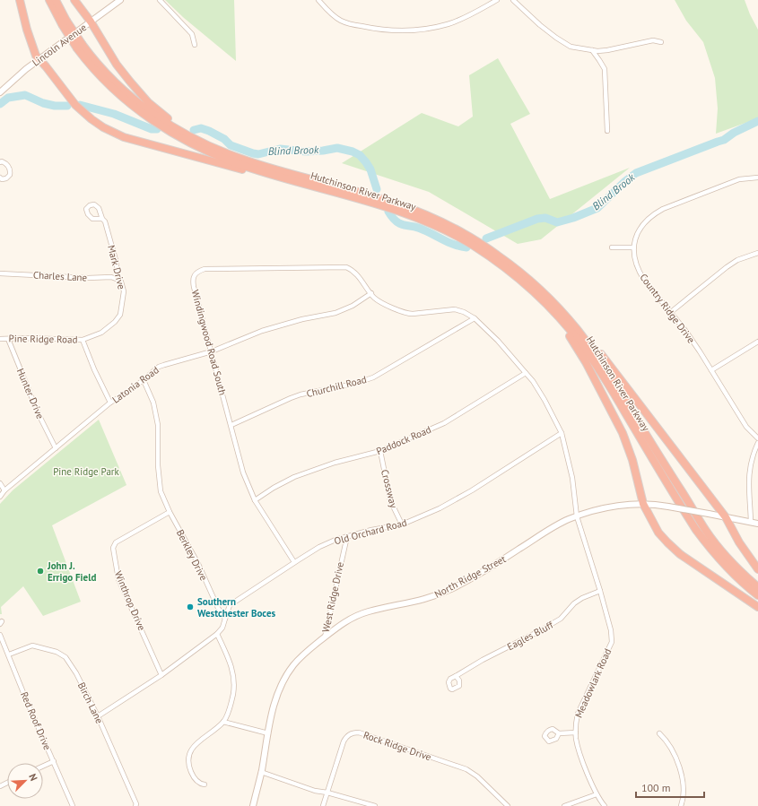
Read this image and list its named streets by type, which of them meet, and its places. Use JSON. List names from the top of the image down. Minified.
{"streets":{"highway":["Hutchinson River Parkway"],"street":["Lincoln Avenue","Mark Drive","Charles Lane","Country Ridge Drive","Pine Ridge Road","Windingwood Road South","Latonia Road","Churchill Road","Hunter Drive","Paddock Road","Crossway","Old Orchard Road","Berkley Drive","North Ridge Street","West Ridge Drive","Winthrop Drive","Eagles Bluff","Meadowlark Road","Birch Lane","Red Roof Drive","Rock Ridge Drive"]},"crossings":[["Mark Drive","Charles Lane"],["Mark Drive","Pine Ridge Road"],["Pine Ridge Road","Latonia Road"],["Pine Ridge Road","Hunter Drive"],["Windingwood Road South","Latonia Road"],["Windingwood Road South","Churchill Road"],["Windingwood Road South","Paddock Road"],["Windingwood Road South","Old Orchard Road"],["Windingwood Road South","Meadowlark Road"],["Latonia Road","Hunter Drive"],["Latonia Road","Berkley Drive"],["Latonia Road","Meadowlark Road"],["Churchill Road","Meadowlark Road"],["Paddock Road","Crossway"],["Paddock Road","Meadowlark Road"],["Crossway","Old Orchard Road"],["Old Orchard Road","Berkley Drive"],["Old Orchard Road","West Ridge Drive"],["Old Orchard Road","Meadowlark Road"],["Berkley Drive","Winthrop Drive"],["North Ridge Street","West Ridge Drive"],["North Ridge Street","Meadowlark Road"],["Eagles Bluff","Meadowlark Road"],["Birch Lane","Red Roof Drive"]],"water":["Blind Brook"],"parks":["Pine Ridge Park"],"places":["John J. Errigo Field","Southern Westchester Boces"],"scale_bar":"100 m","north":"top right"}
